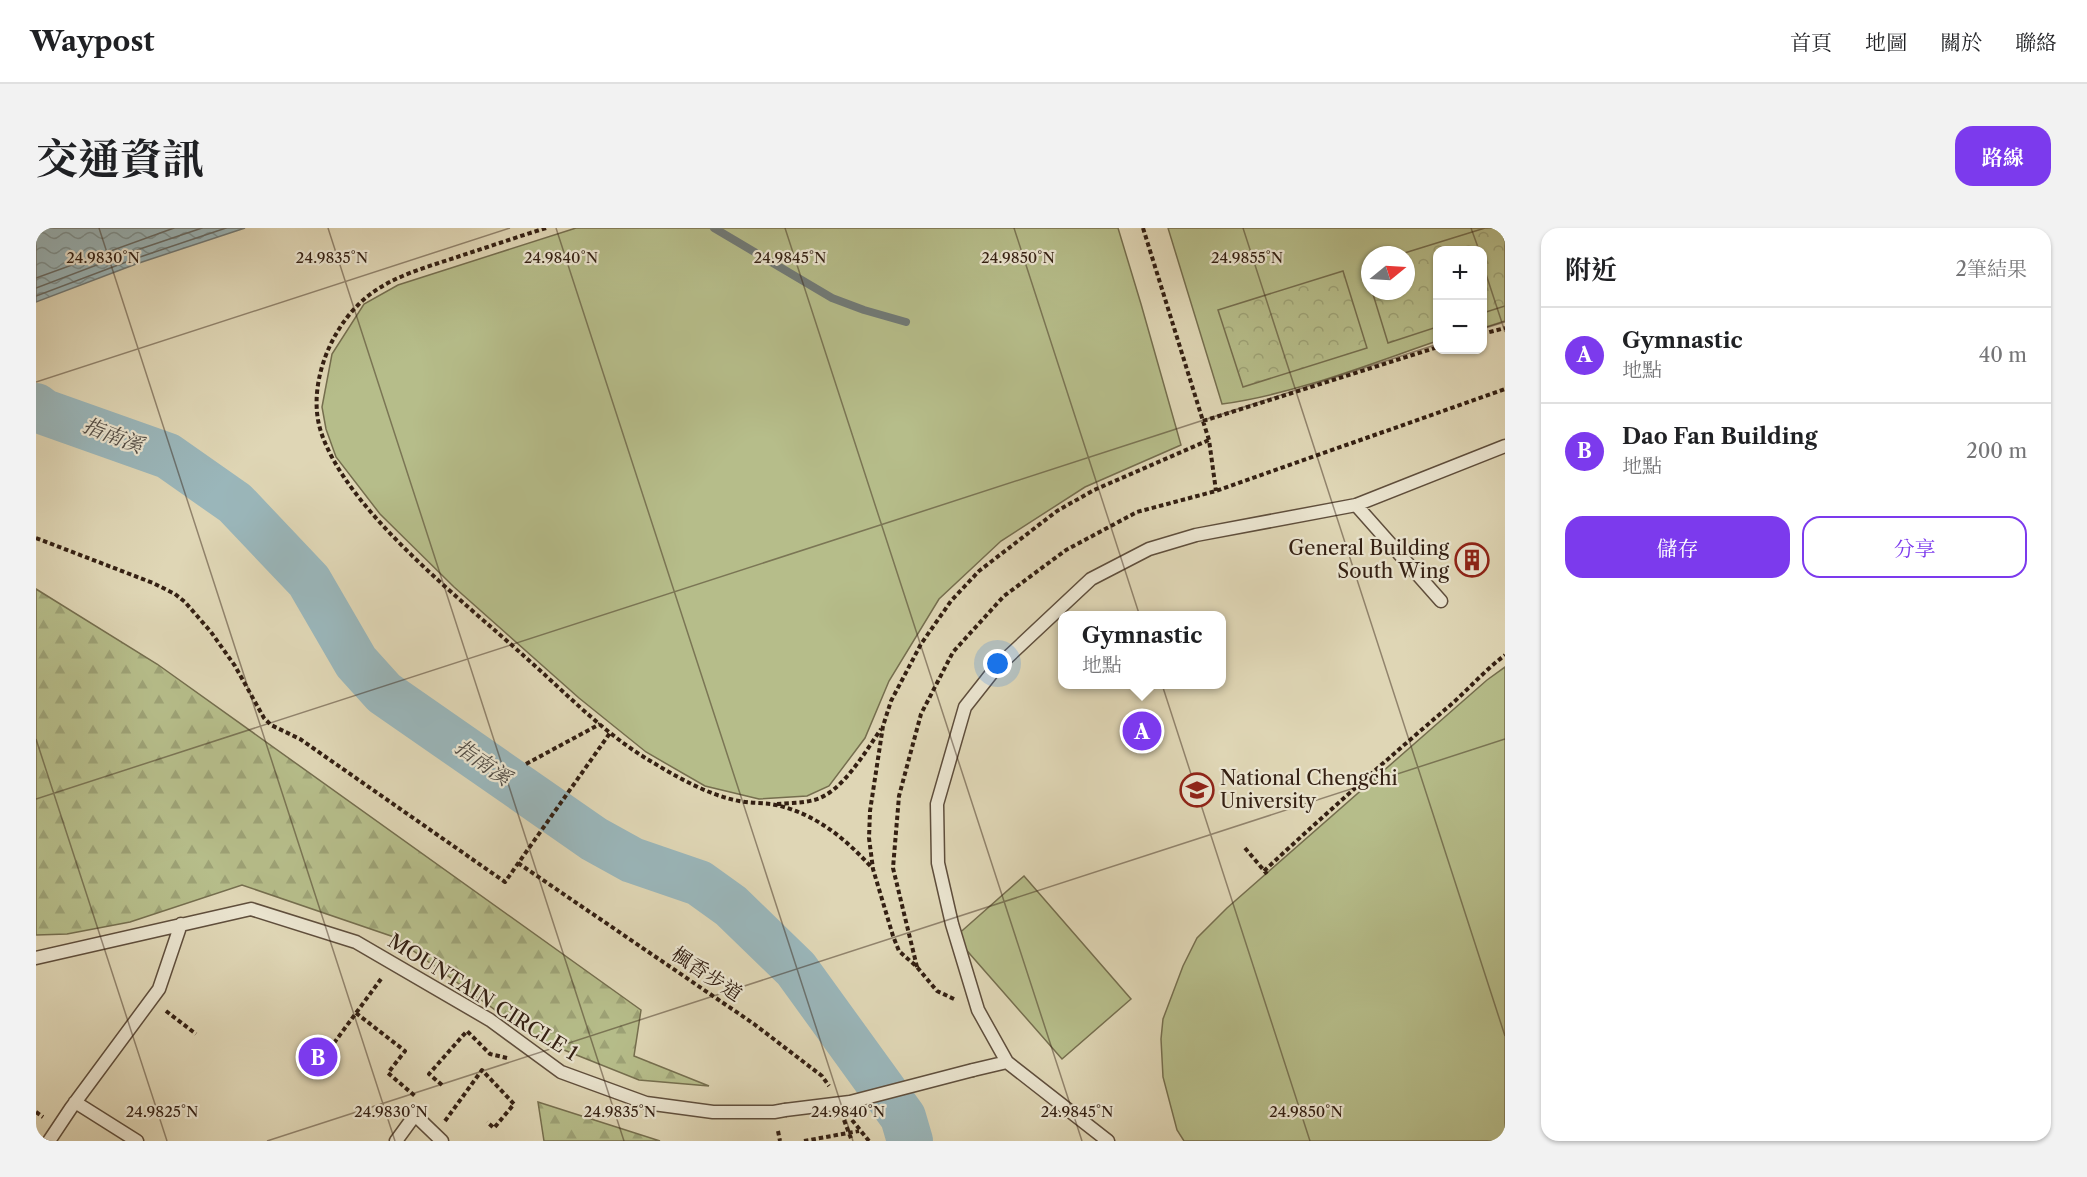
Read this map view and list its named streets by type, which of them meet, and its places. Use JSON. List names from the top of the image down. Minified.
{"streets":{"path":["楓香步道"]},"water":["指南溪"],"places":{"building":["General Building South Wing"],"school or university":["National Chengchi University"]},"north":"right","page":{"header":"Waypost","nav":["首頁","地圖","關於","聯絡"],"title":"交通資訊","buttons":["路線",["儲存","分享"]],"heading":["附近","2筆結果"],"map_buttons":["+","−"],"list":[{"mark":"A","name":"Gymnastic","note":"地點","value":"40 m"},{"mark":"B","name":"Dao Fan Building","note":"地點","value":"200 m"}],"popup":["Gymnastic","地點"],"pins":["A","B"]},"coordinates":["24.9830°N","24.9835°N","24.9840°N","24.9845°N","24.9850°N","24.9855°N","24.9825°N"]}
